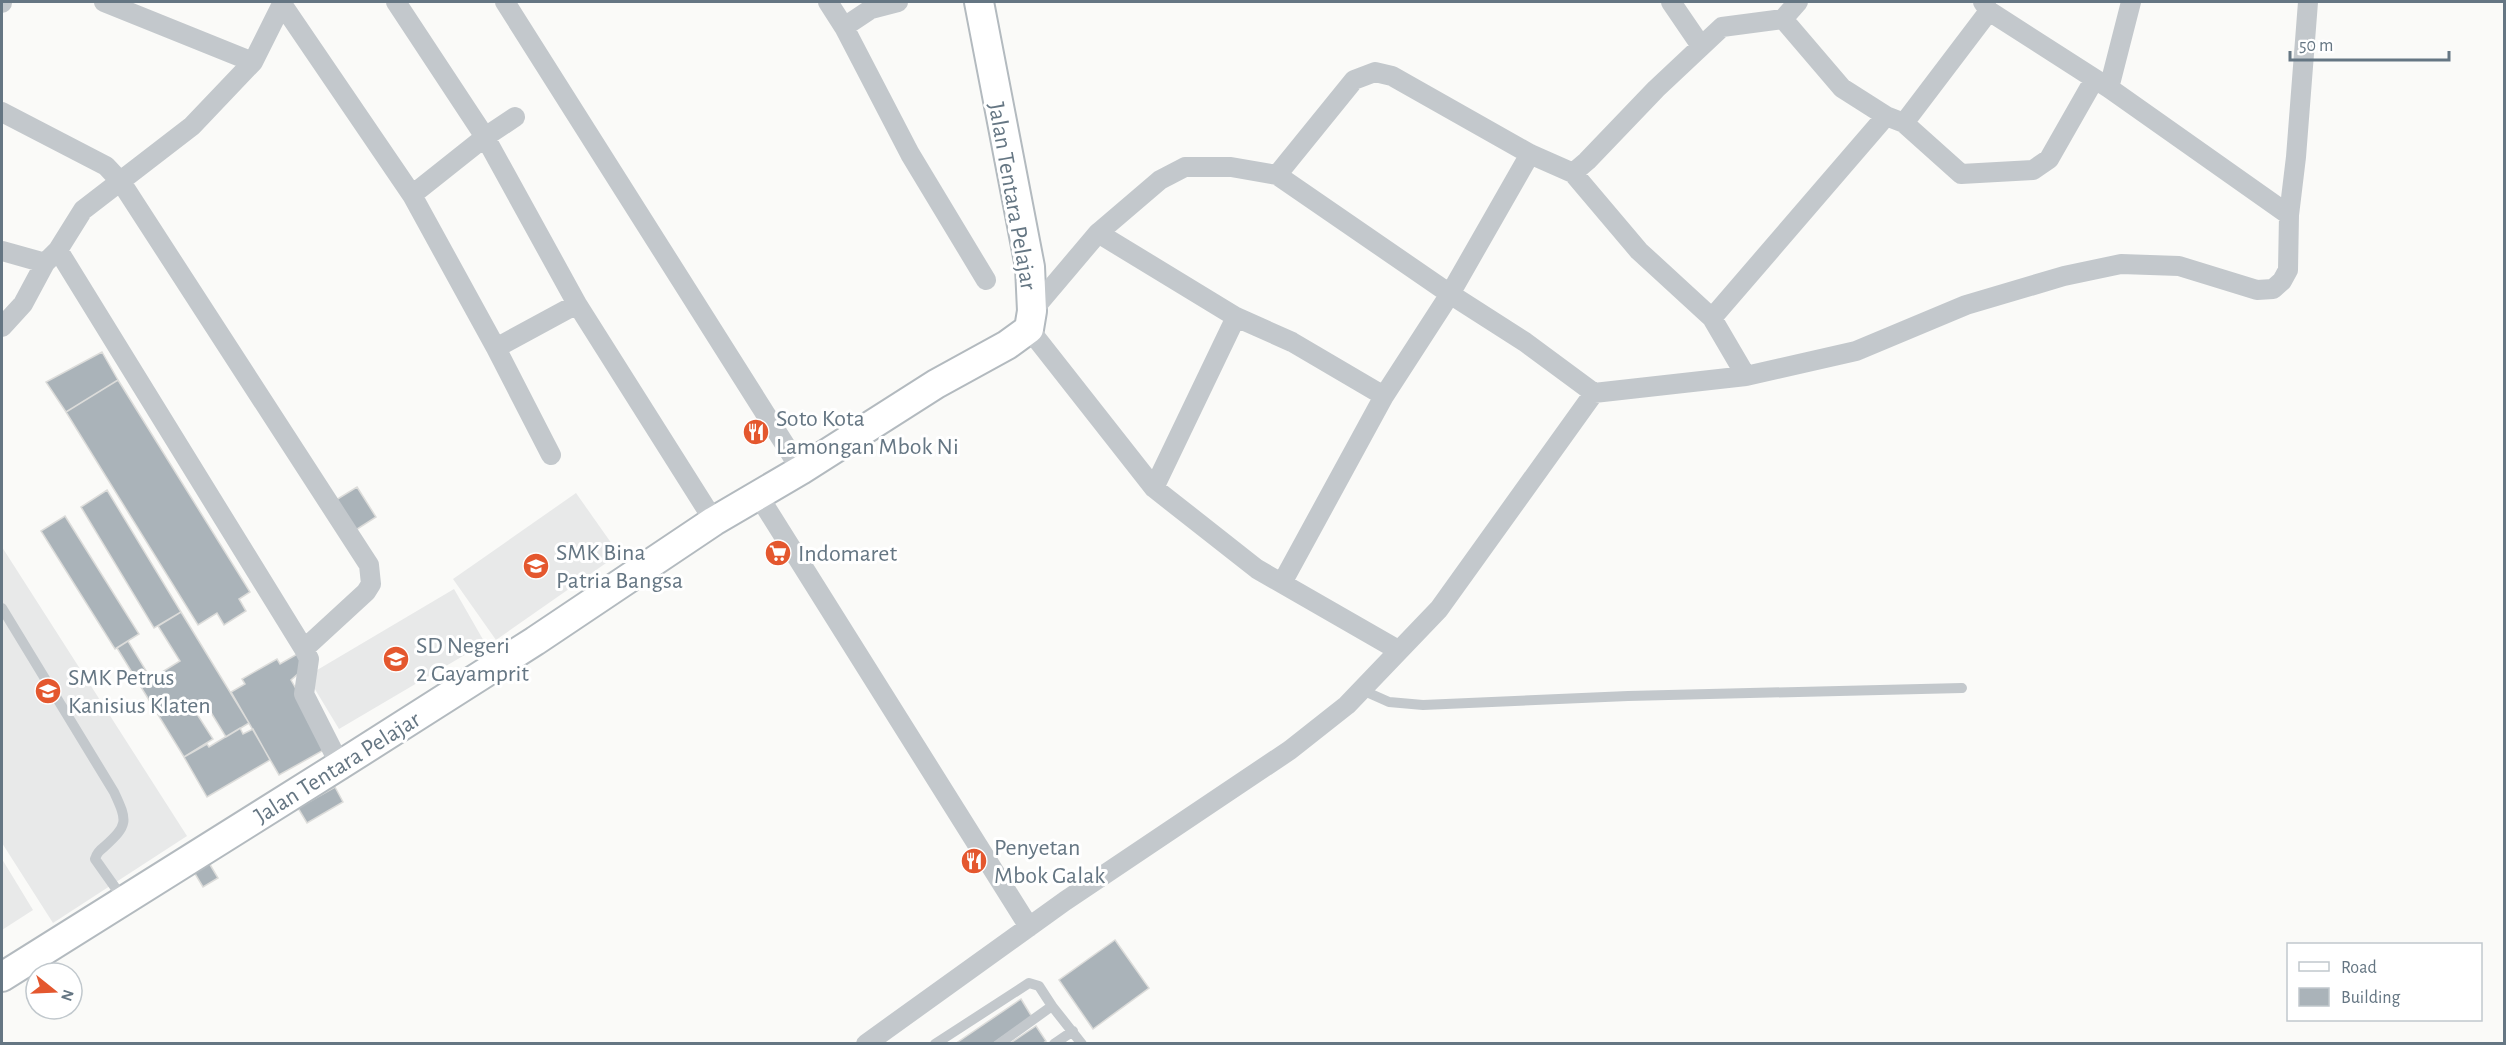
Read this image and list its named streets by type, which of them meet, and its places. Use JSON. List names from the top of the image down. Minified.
{"streets":{"main road":["Jalan Tentara Pelajar"]},"places":{"restaurant":["Soto Kota Lamongan Mbok Ni","Penyetan Mbok Galak"],"supermarket":["Indomaret"],"school or university":["SMK Bina Patria Bangsa","SD Negeri 2 Gayamprit","SMK Petrus Kanisius Klaten"]},"legend":["Road","Building"],"scale_bar":"50 m","north":"right"}
